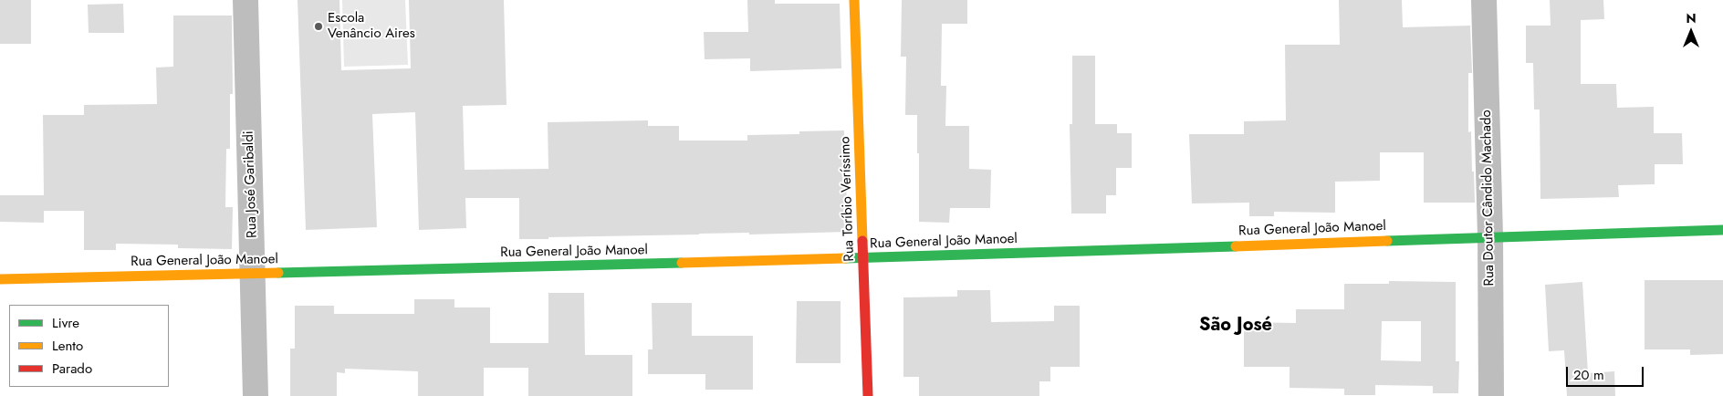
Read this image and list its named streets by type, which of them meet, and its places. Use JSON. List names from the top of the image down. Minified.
{"streets":{"street":["Rua José Garibaldi","Rua Doutor Cândido Machado","Rua Toríbio Veríssimo","Rua General João Manoel"]},"crossings":[["Rua José Garibaldi","Rua General João Manoel"],["Rua Doutor Cândido Machado","Rua General João Manoel"],["Rua Toríbio Veríssimo","Rua General João Manoel"]],"districts":["São José"],"places":["Escola Venâncio Aires"],"legend":["Livre","Lento","Parado"],"scale_bar":"20 m","north":"top"}
